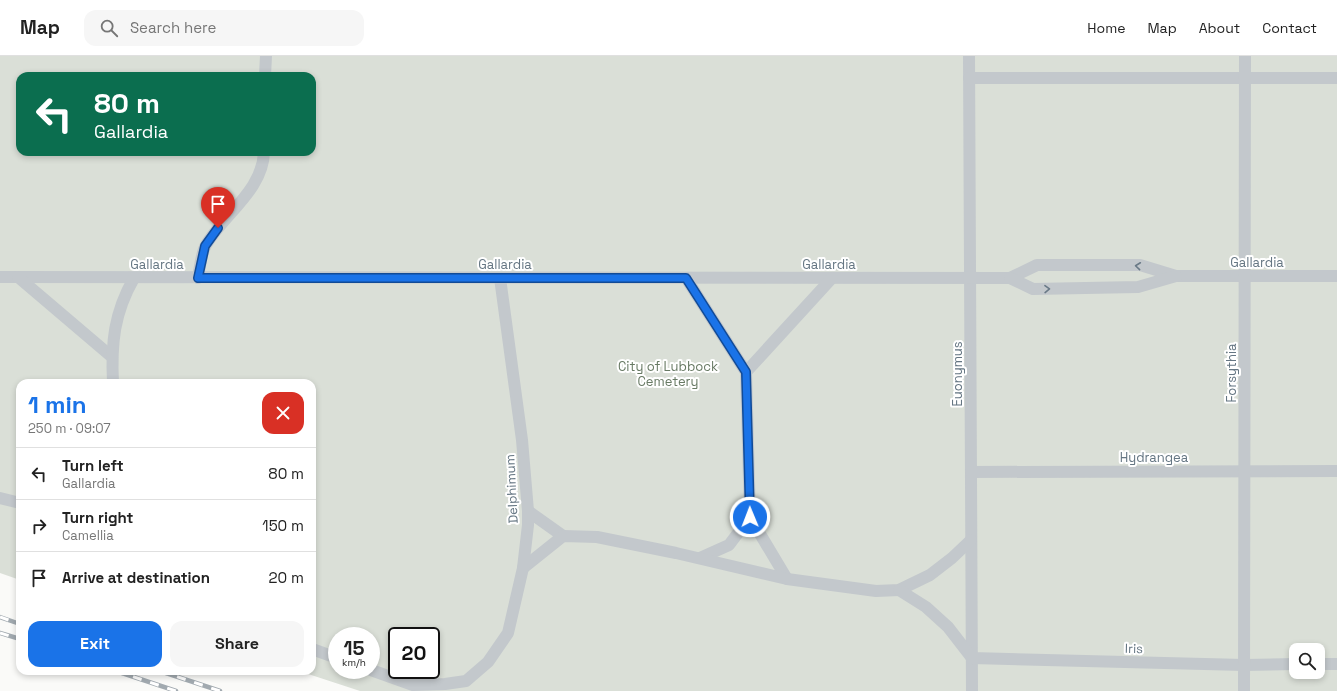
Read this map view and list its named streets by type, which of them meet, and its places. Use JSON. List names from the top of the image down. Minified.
{"streets":{"lane":["Gallardia","Forsythia","Euonymus","Hydrangea","Delphimum","Iris"]},"crossings":[["Gallardia","Forsythia"],["Gallardia","Euonymus"],["Gallardia","Delphimum"],["Forsythia","Hydrangea"],["Forsythia","Iris"],["Euonymus","Hydrangea"],["Euonymus","Iris"]],"parks":["City of Lubbock Cemetery"],"page":{"header":"Map","search":"Search here","nav":["Home","Map","About","Contact"],"turn":["80 m","Gallardia"],"heading":["1 min","250 m · 09:07"],"list":[{"name":"Turn left","note":"Gallardia","value":"80 m"},{"name":"Turn right","note":"Camellia","value":"150 m"},{"name":"Arrive at destination","value":"20 m"}],"buttons":["Exit","Share"],"speed":"15 km/h","limit":"20"}}
